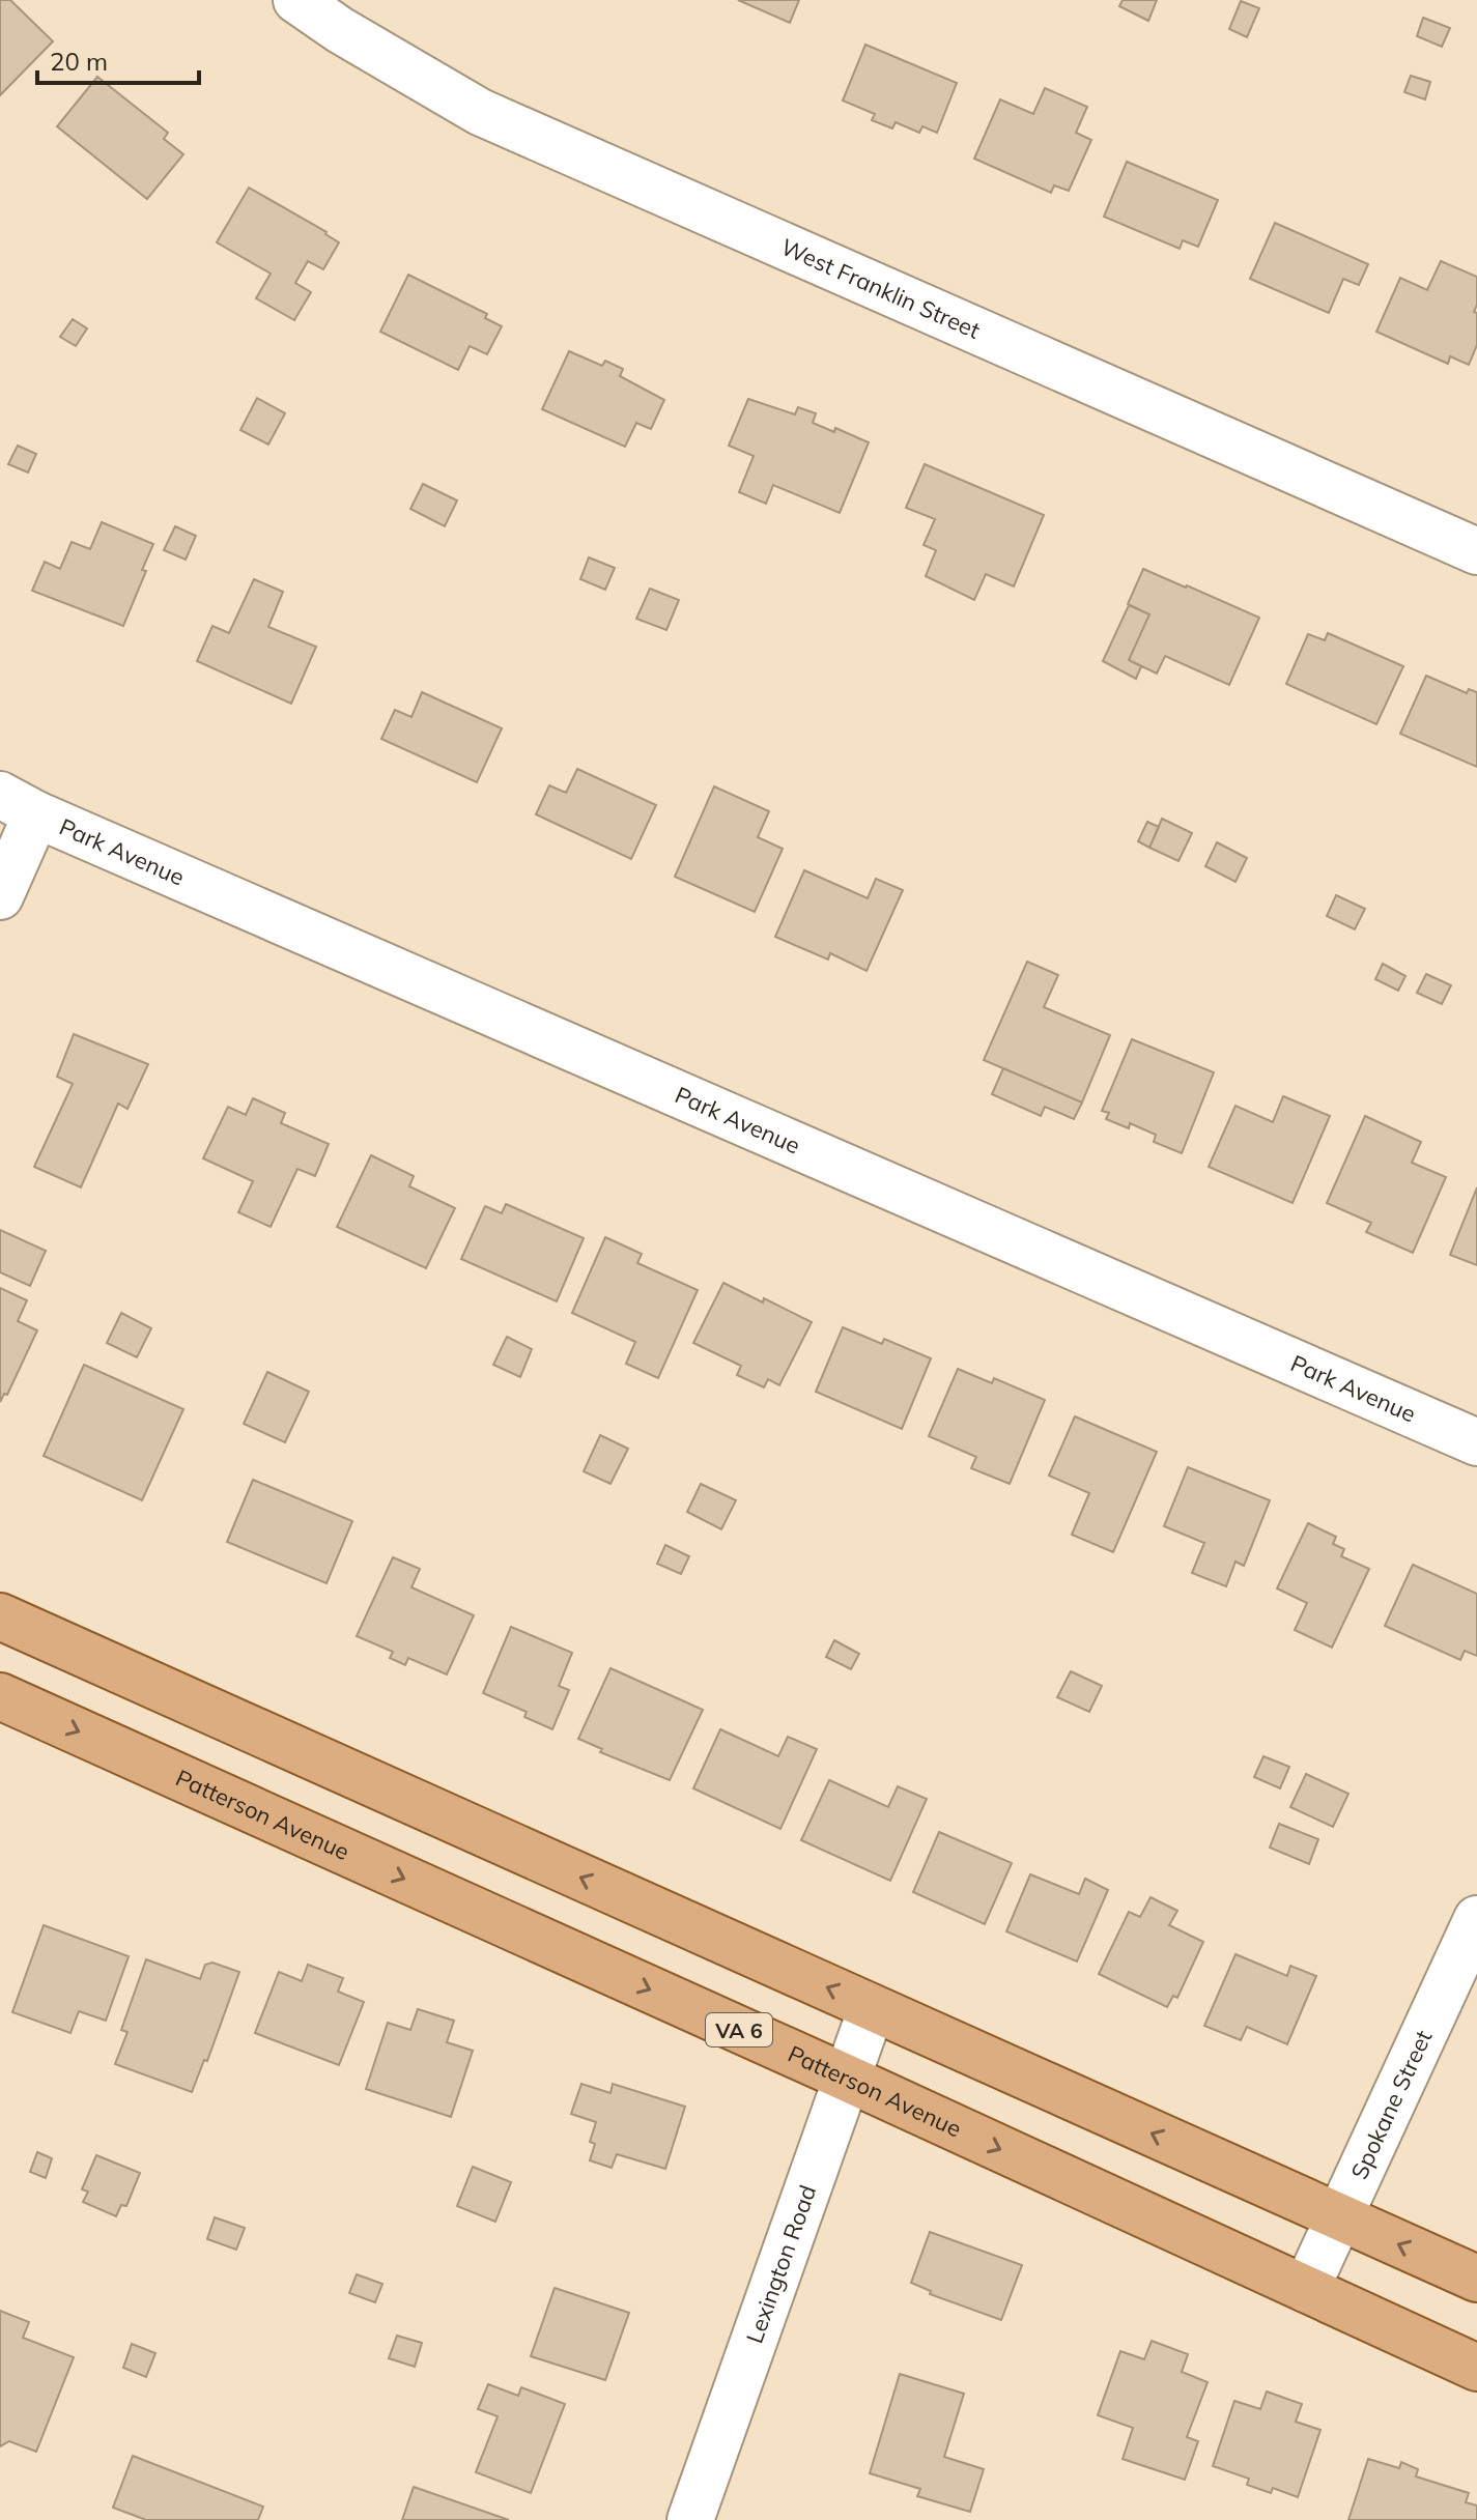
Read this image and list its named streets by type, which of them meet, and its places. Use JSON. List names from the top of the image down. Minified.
{"streets":{"main road":["Patterson Avenue","VA 6"],"street":["West Franklin Street","Park Avenue","Spokane Street","Lexington Road"]},"crossings":[["Patterson Avenue","Spokane Street"],["Patterson Avenue","Lexington Road"]],"scale_bar":"20 m"}
